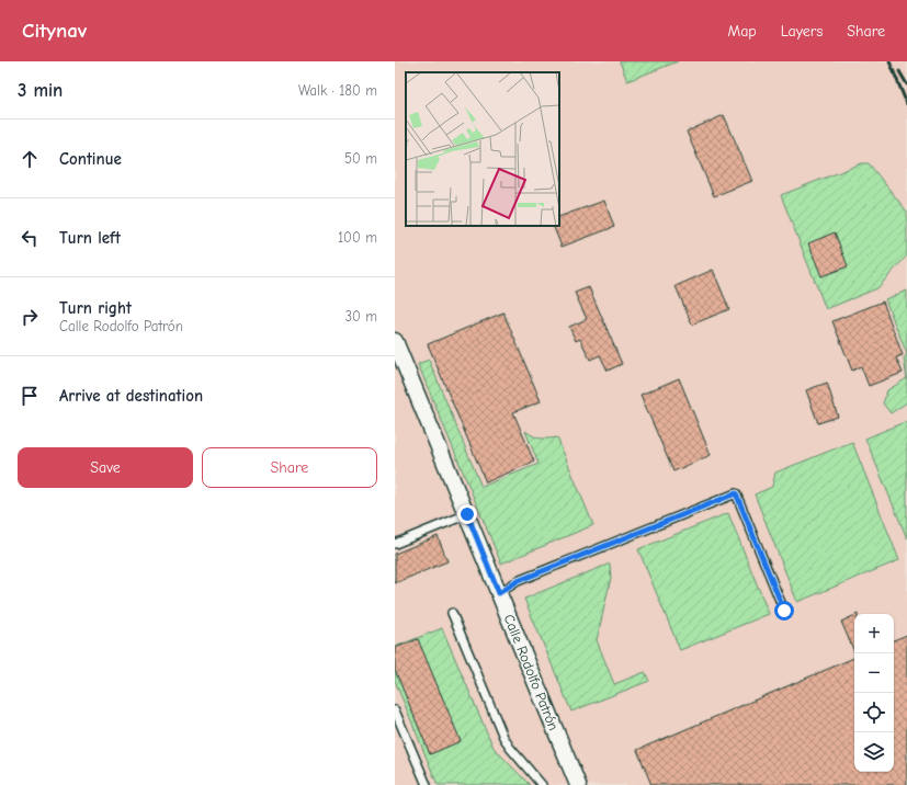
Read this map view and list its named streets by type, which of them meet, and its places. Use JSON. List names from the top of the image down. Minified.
{"streets":{"street":["Calle Rodolfo Patrón"]},"page":{"header":"Citynav","nav":["Map","Layers","Share"],"heading":["3 min","Walk · 180 m"],"list":[["Continue","50 m"],["Turn left","100 m"],["Turn right","Calle Rodolfo Patrón","30 m"],"Arrive at destination"],"buttons":["Save","Share"],"map_buttons":["+","−"]}}
